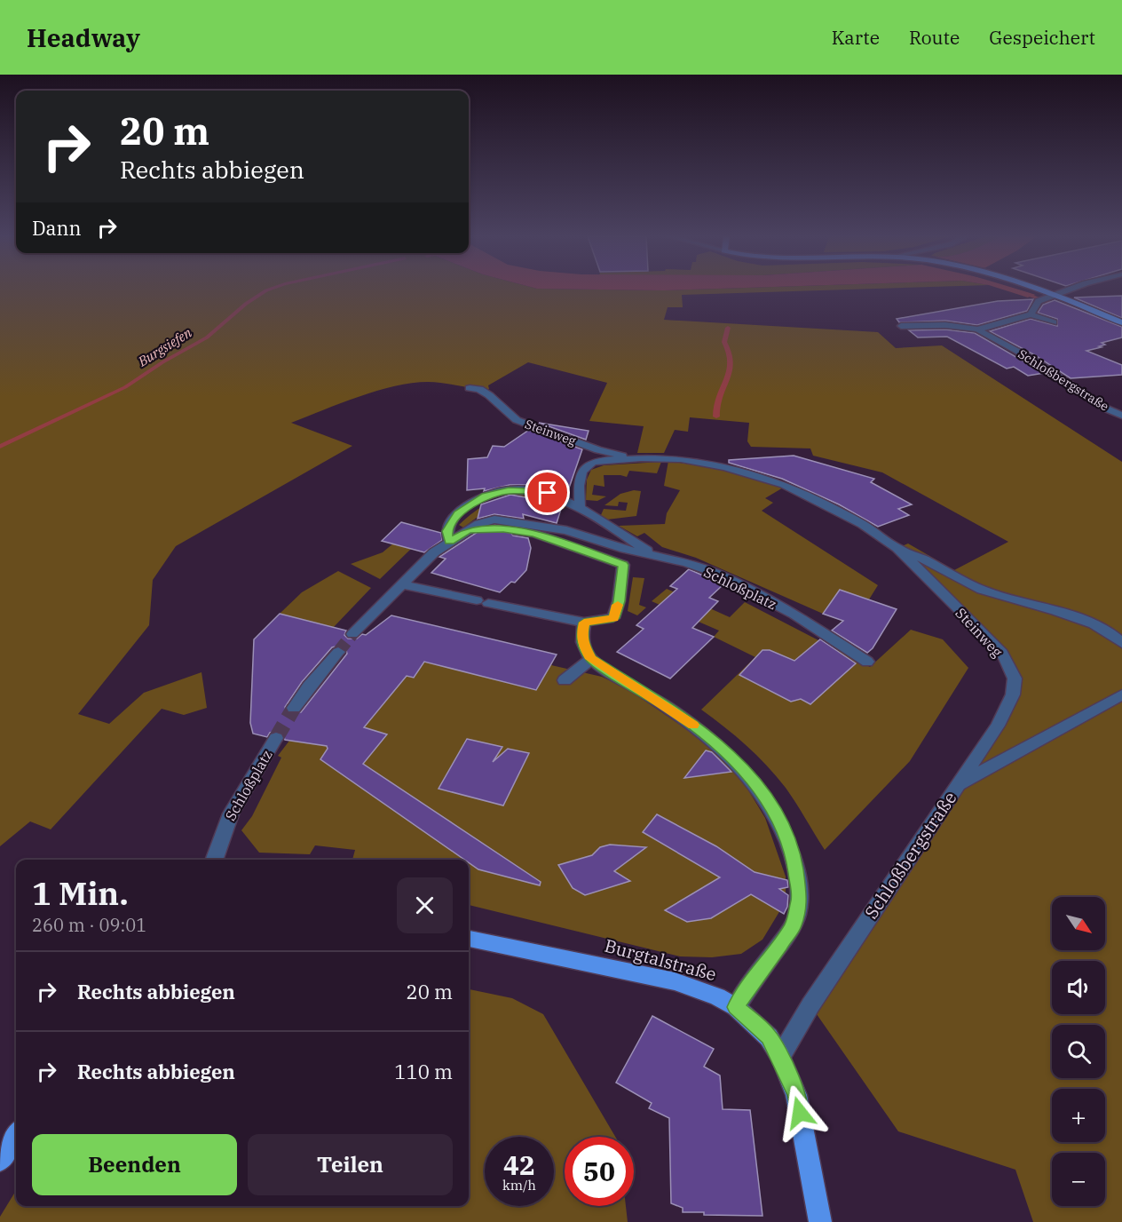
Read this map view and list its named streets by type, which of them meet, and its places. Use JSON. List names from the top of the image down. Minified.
{"streets":{"main road":["Burgtalstraße"],"street":["Schloßbergstraße","Steinweg","Schloßplatz"]},"crossings":[["Schloßbergstraße","Steinweg"],["Schloßbergstraße","Burgtalstraße"]],"water":["Burgsiefen"],"north":"bottom right","page":{"header":"Headway","nav":["Karte","Route","Gespeichert"],"turn":["20 m","Rechts abbiegen"],"then":"Dann","heading":["1 Min.","260 m · 09:01"],"map_buttons":["+","−"],"list":[{"name":"Rechts abbiegen","value":"20 m"},{"name":"Rechts abbiegen","value":"110 m"}],"buttons":["Beenden","Teilen"],"speed":"42 km/h","limit":"50"}}
